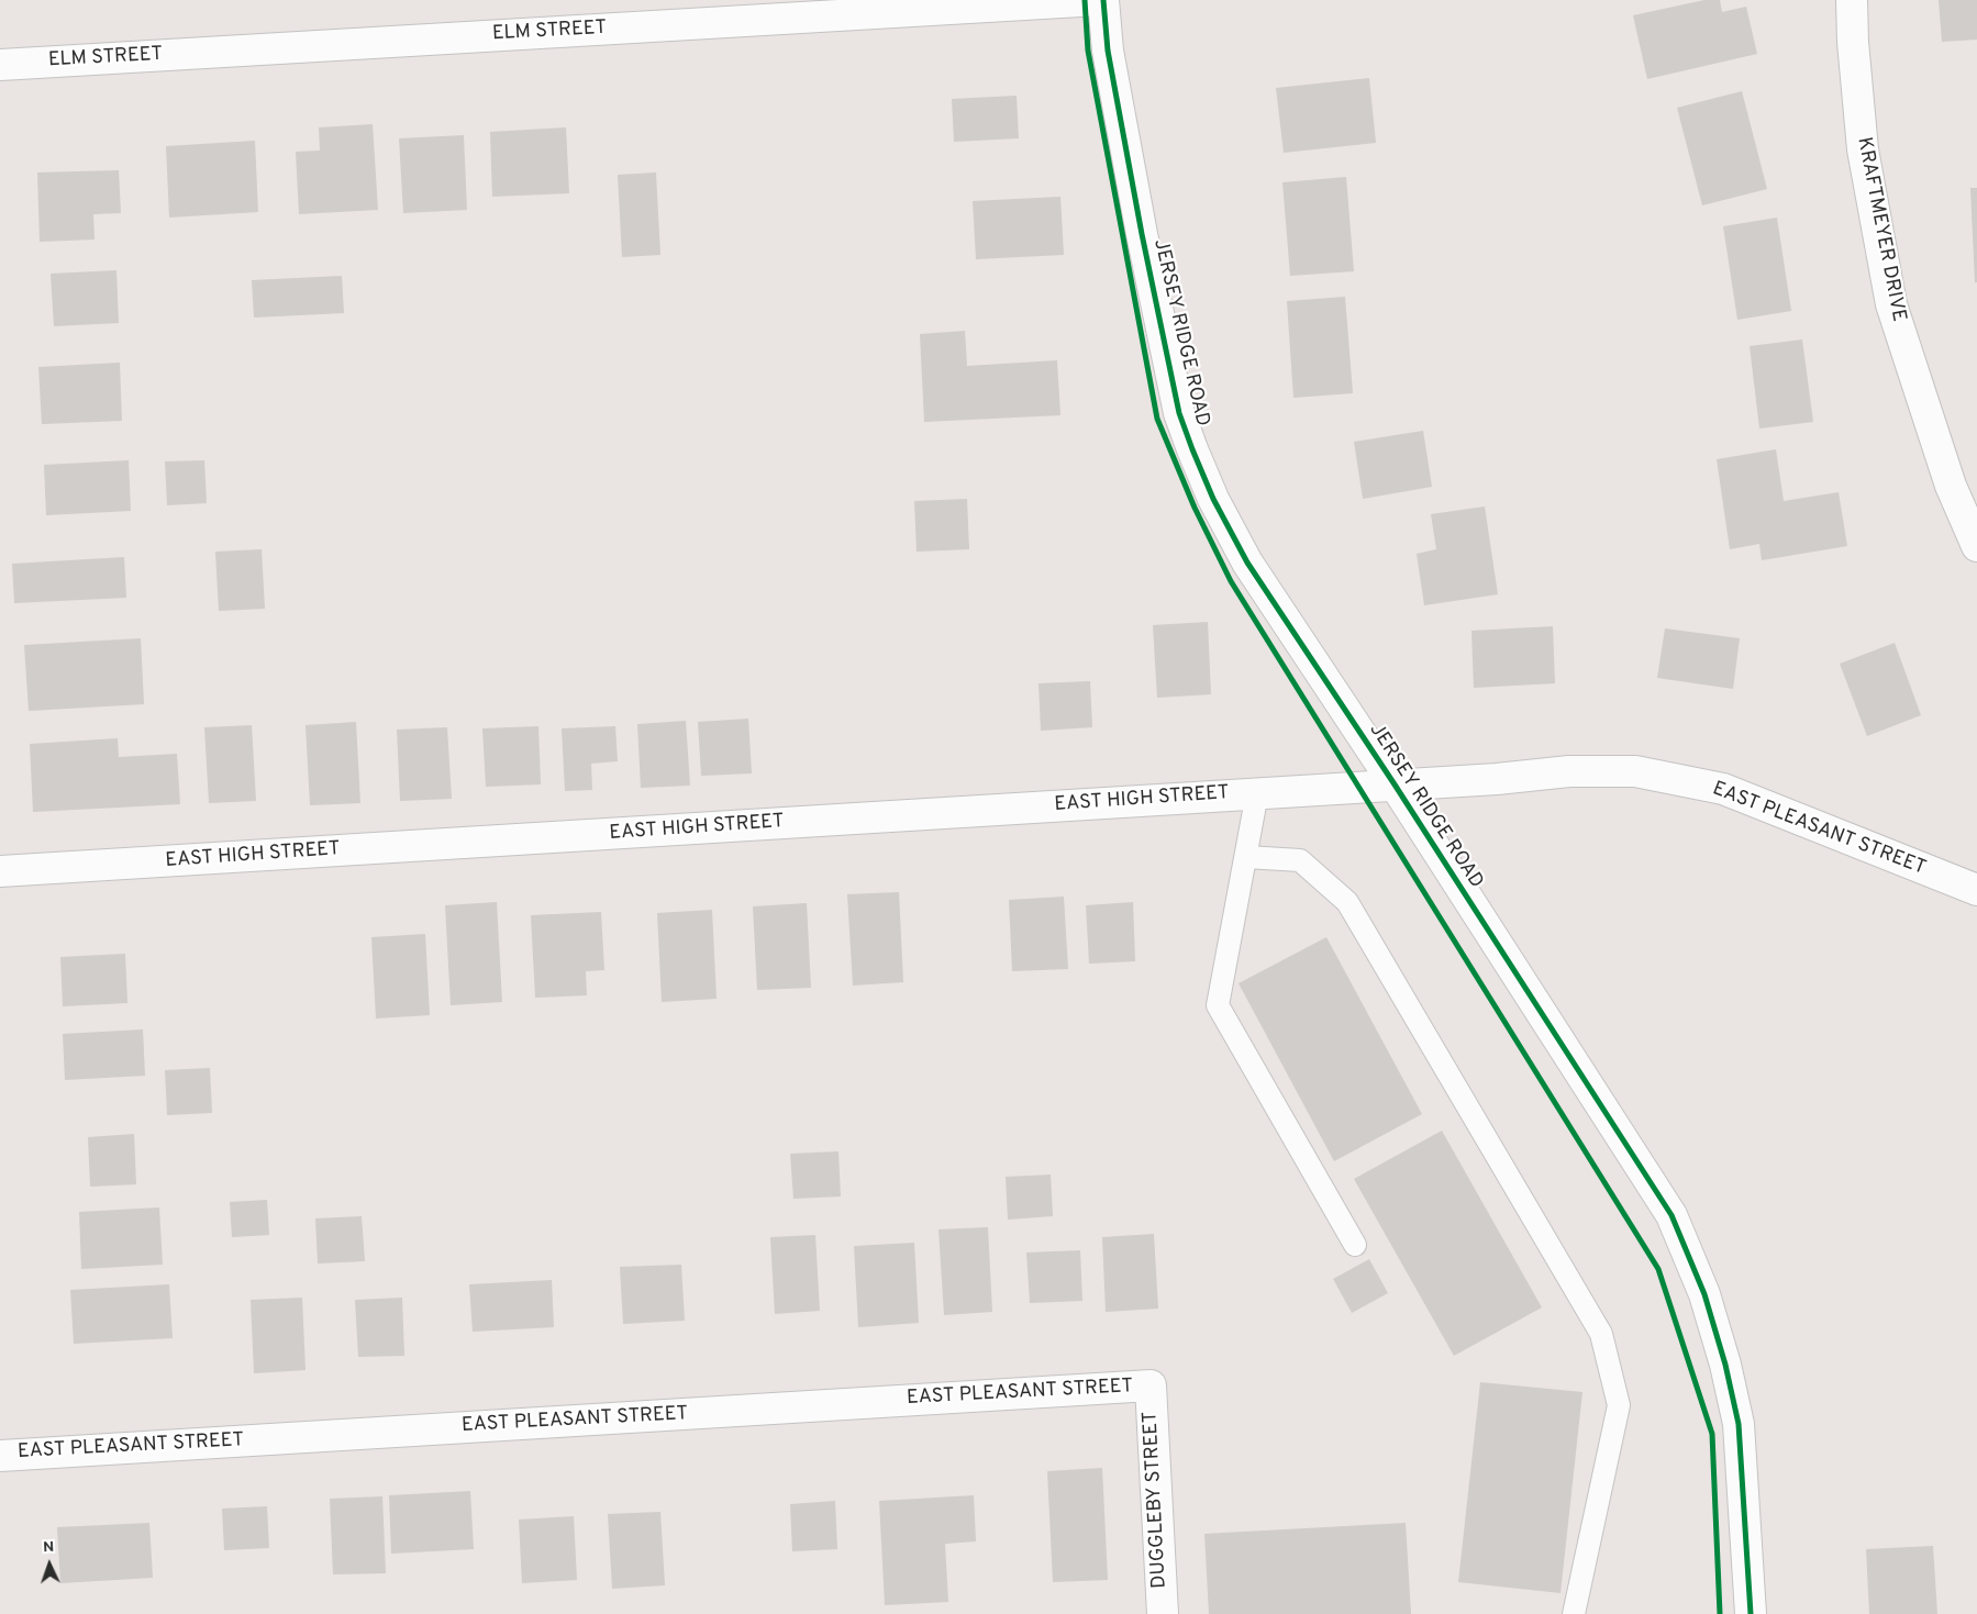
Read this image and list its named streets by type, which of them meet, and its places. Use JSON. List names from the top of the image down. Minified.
{"streets":{"street":["ELM STREET","KRAFTMEYER DRIVE","JERSEY RIDGE ROAD","EAST HIGH STREET","EAST PLEASANT STREET","DUGGLEBY STREET"]},"crossings":[["JERSEY RIDGE ROAD","EAST HIGH STREET"],["JERSEY RIDGE ROAD","EAST PLEASANT STREET"],["EAST HIGH STREET","EAST PLEASANT STREET"],["EAST PLEASANT STREET","DUGGLEBY STREET"]],"north":"top"}
